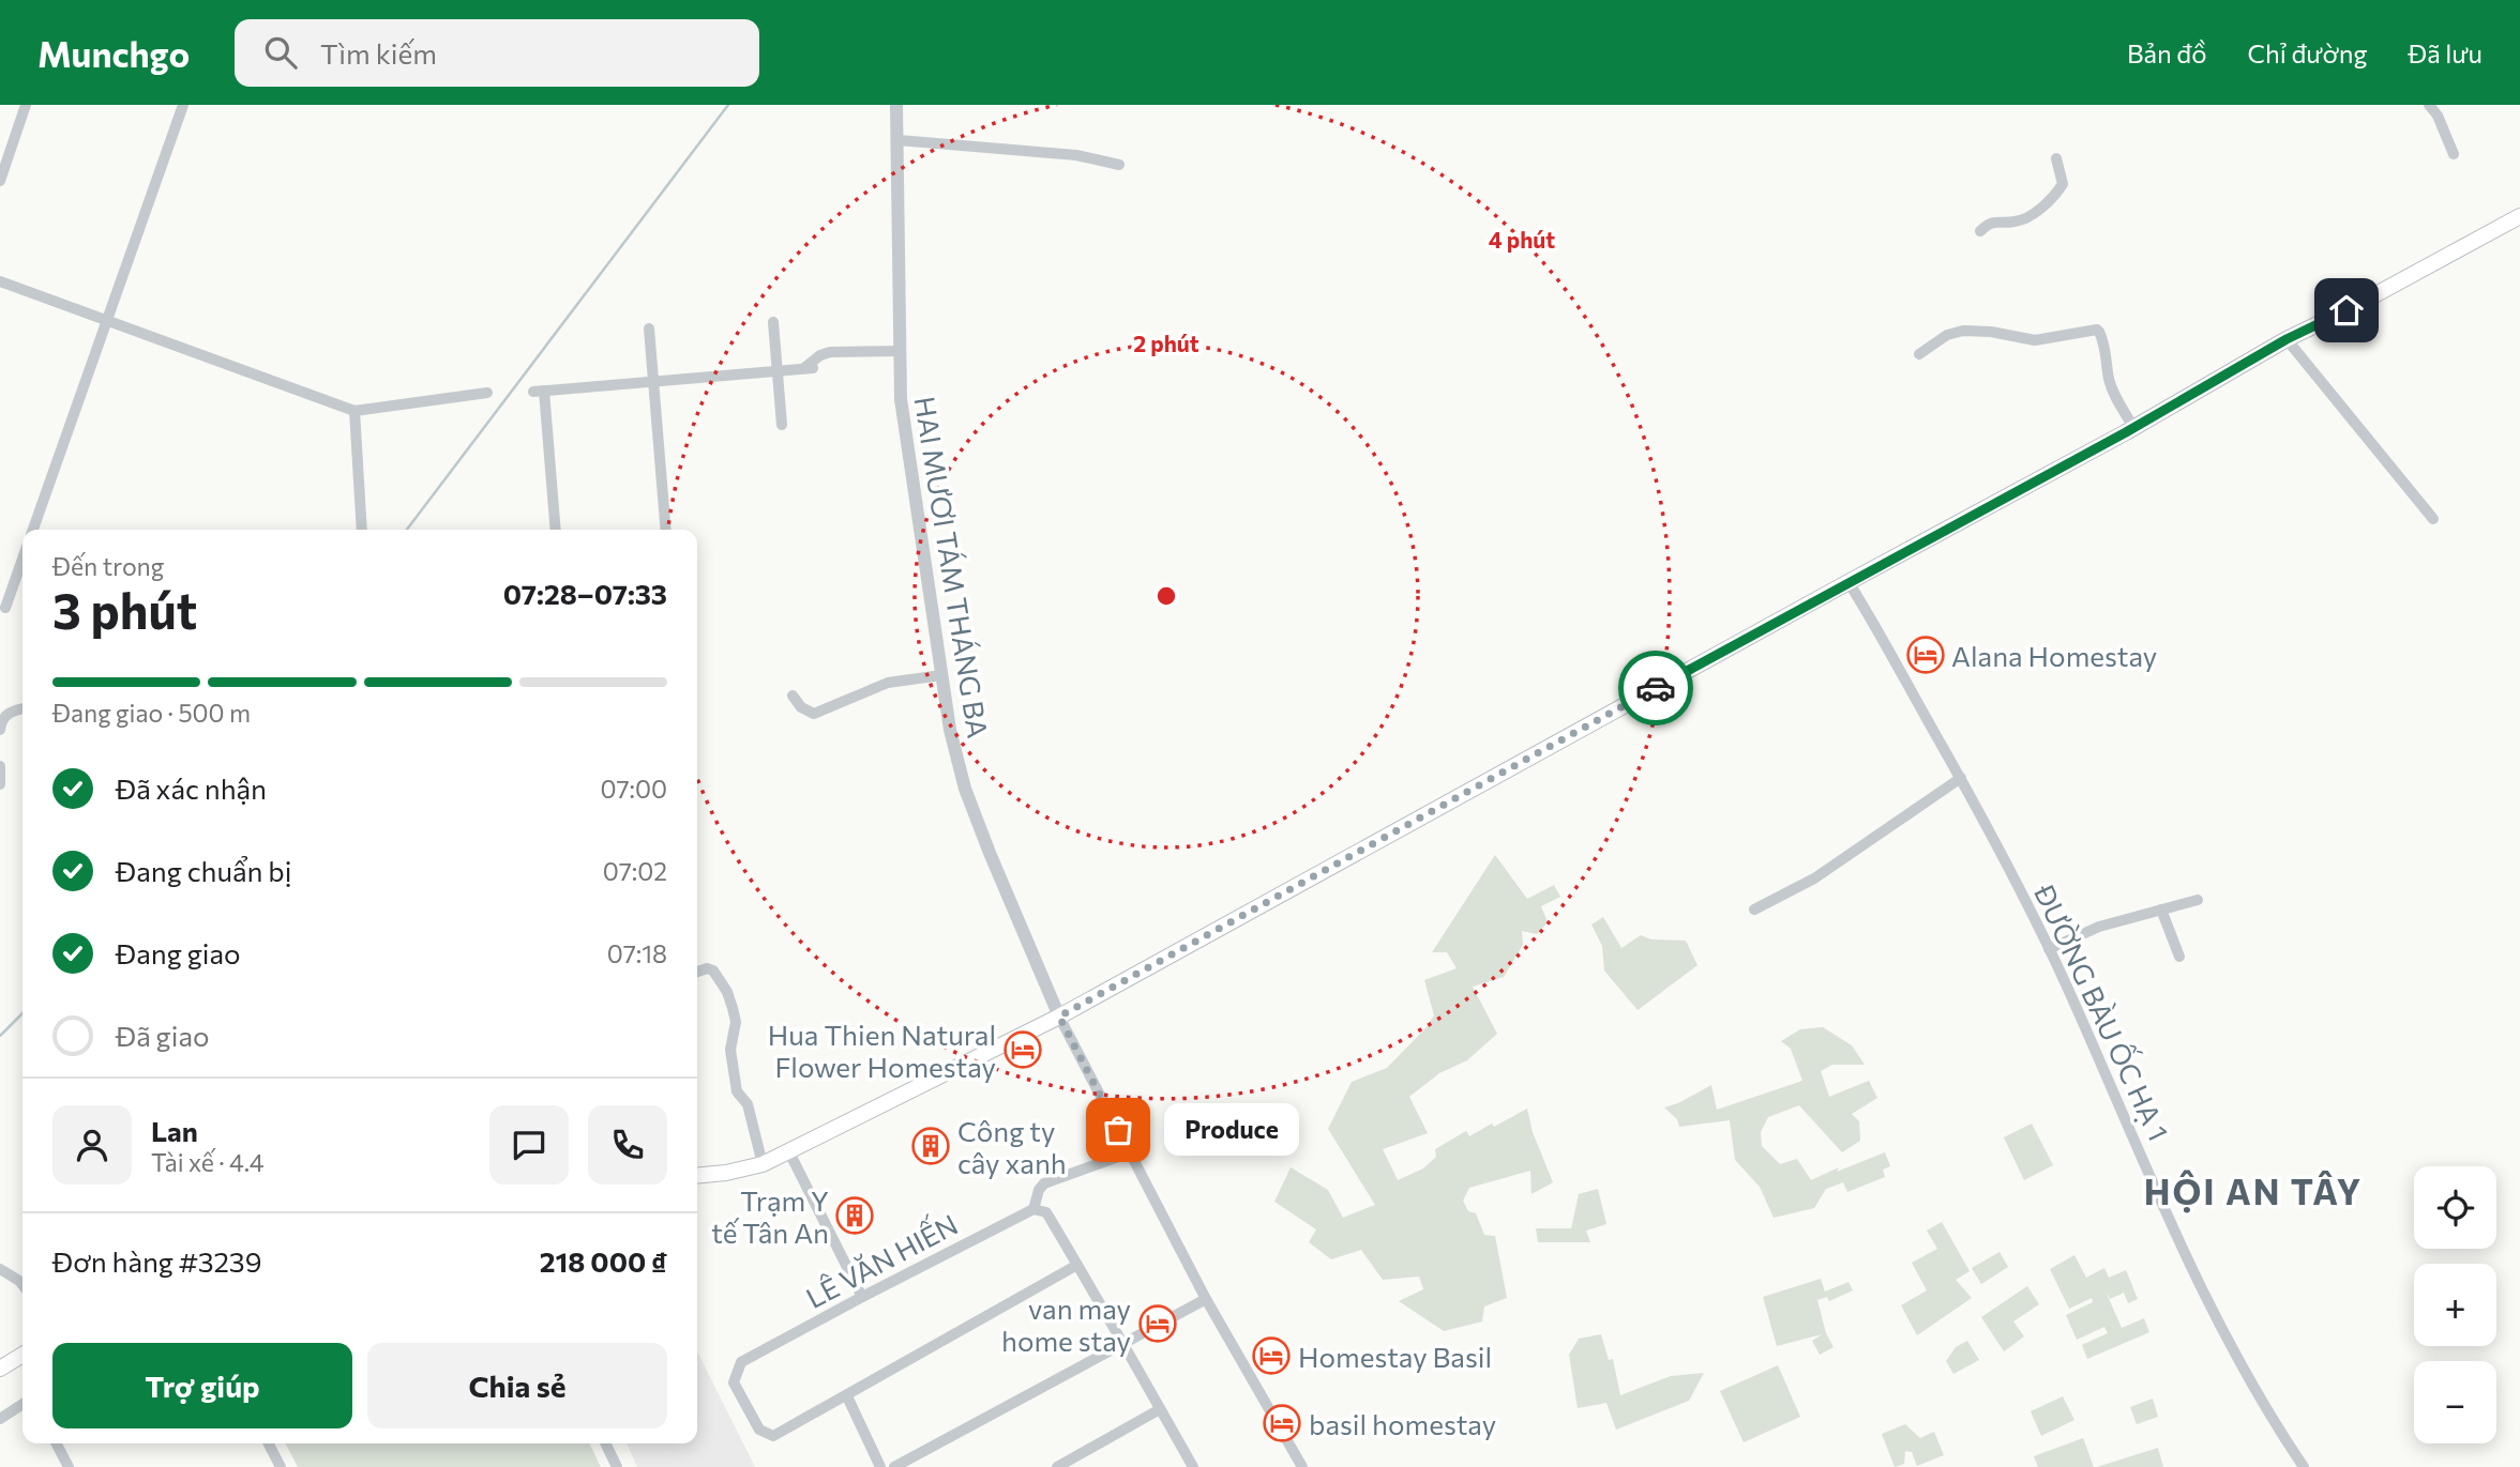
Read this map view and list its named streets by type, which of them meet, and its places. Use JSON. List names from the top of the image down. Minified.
{"streets":{"street":["HAI MƯƠI TÁM THÁNG BA","ĐƯỜNG BÀU ỐC HẠ 1","LÊ VĂN HIẾN"]},"districts":["HỘI AN TÂY"],"places":{"hotel":["Alana Homestay","Hua Thien Natural Flower Homestay","van may home stay","Homestay Basil","basil homestay"],"other":["Produce"],"building":["Công ty cây xanh","Trạm Y tế Tân An"]},"page":{"header":"Munchgo","search":"Tìm kiếm","nav":["Bản đồ","Chỉ đường","Đã lưu"],"heading":["3 phút","Đến trong","07:28–07:33"],"panel":["Lan","Tài xế · 4.4","Đơn hàng #3239","218 000 ₫"],"bar":"Đang giao · 500 m","list":[["Đã xác nhận","07:00"],["Đang chuẩn bị","07:02"],["Đang giao","07:18"],"Đã giao"],"bubble":"Produce","map_buttons":["+","−"],"buttons":["Trợ giúp","Chia sẻ"]},"rings":["4 phút","2 phút"]}
